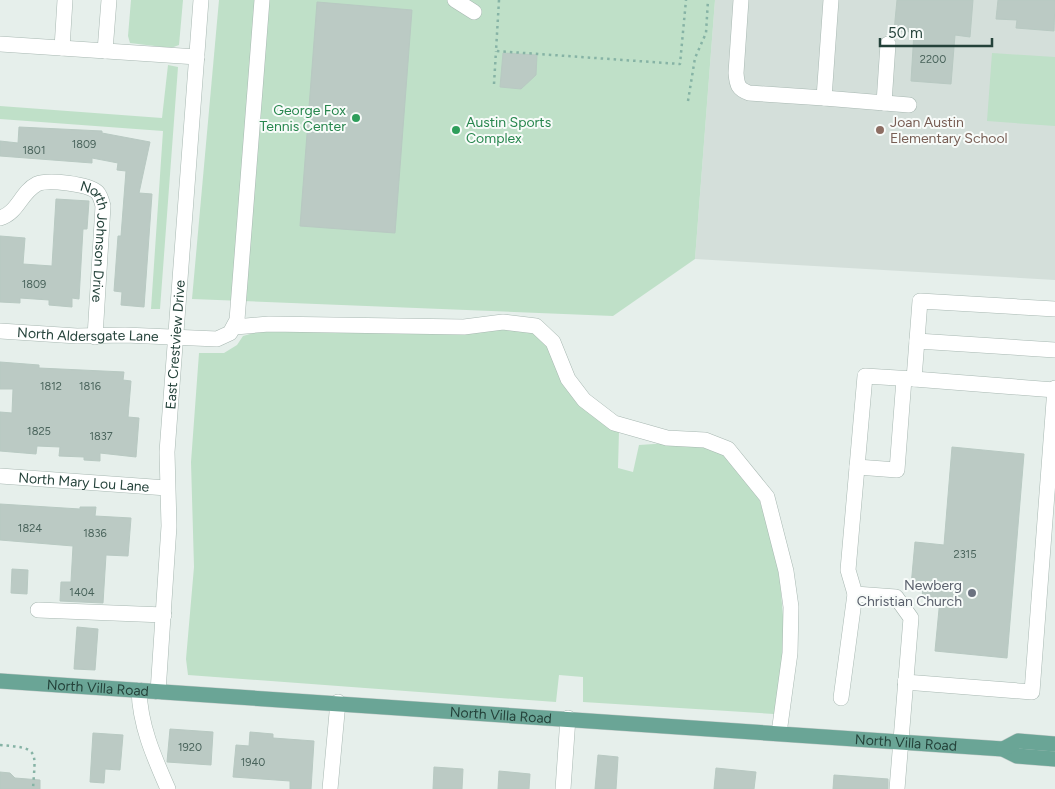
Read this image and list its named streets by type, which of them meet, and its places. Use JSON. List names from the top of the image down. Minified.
{"streets":{"main road":["North Villa Road"],"street":["North Johnson Drive","North Aldersgate Lane","East Crestview Drive","North Mary Lou Lane"]},"crossings":[["North Johnson Drive","North Aldersgate Lane"],["North Aldersgate Lane","East Crestview Drive"],["East Crestview Drive","North Mary Lou Lane"],["East Crestview Drive","North Villa Road"]],"places":["George Fox Tennis Center","Austin Sports Complex","Joan Austin Elementary School","Newberg Christian Church"],"house_numbers":["2200","1809","1801","1809","1812","1816","1825","1837","1824","1836","2315","1404","1920","1940"],"scale_bar":"50 m"}
